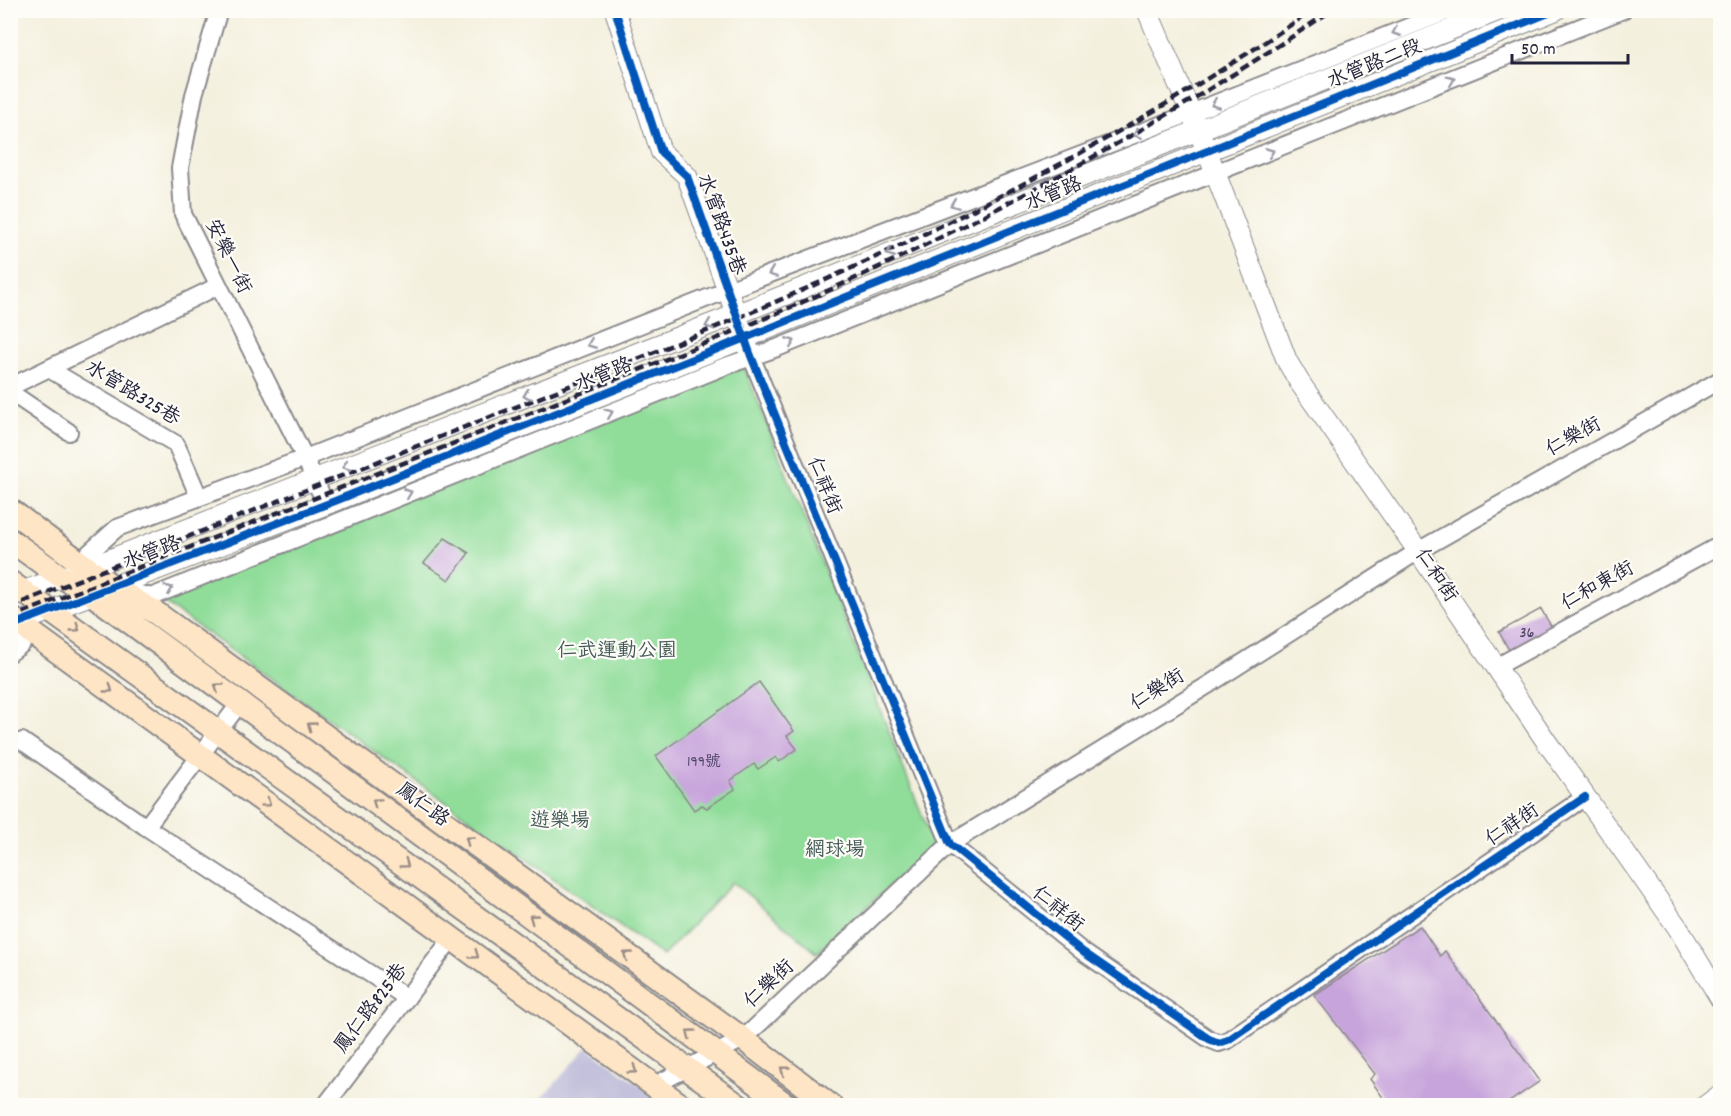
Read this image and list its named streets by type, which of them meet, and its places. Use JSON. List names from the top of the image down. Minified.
{"streets":{"main road":["鳳仁路"],"street":["水管路二段","水管路","水管路435巷","安樂一街","水管路325巷","仁樂街","仁祥街","仁和街","仁和東街","鳳仁路825巷"]},"crossings":[["水管路二段","水管路"],["水管路二段","仁和街"],["水管路","水管路435巷"],["水管路","安樂一街"],["水管路","水管路325巷"],["水管路","仁祥街"],["水管路","仁和街"],["水管路","鳳仁路"],["水管路435巷","仁祥街"],["安樂一街","水管路325巷"],["仁樂街","仁祥街"],["仁樂街","仁和街"],["仁樂街","鳳仁路"],["仁祥街","仁和街"],["仁和街","仁和東街"]],"parks":["仁武運動公園","遊樂場","網球場"],"house_numbers":["36","199號"],"scale_bar":"50 m"}
